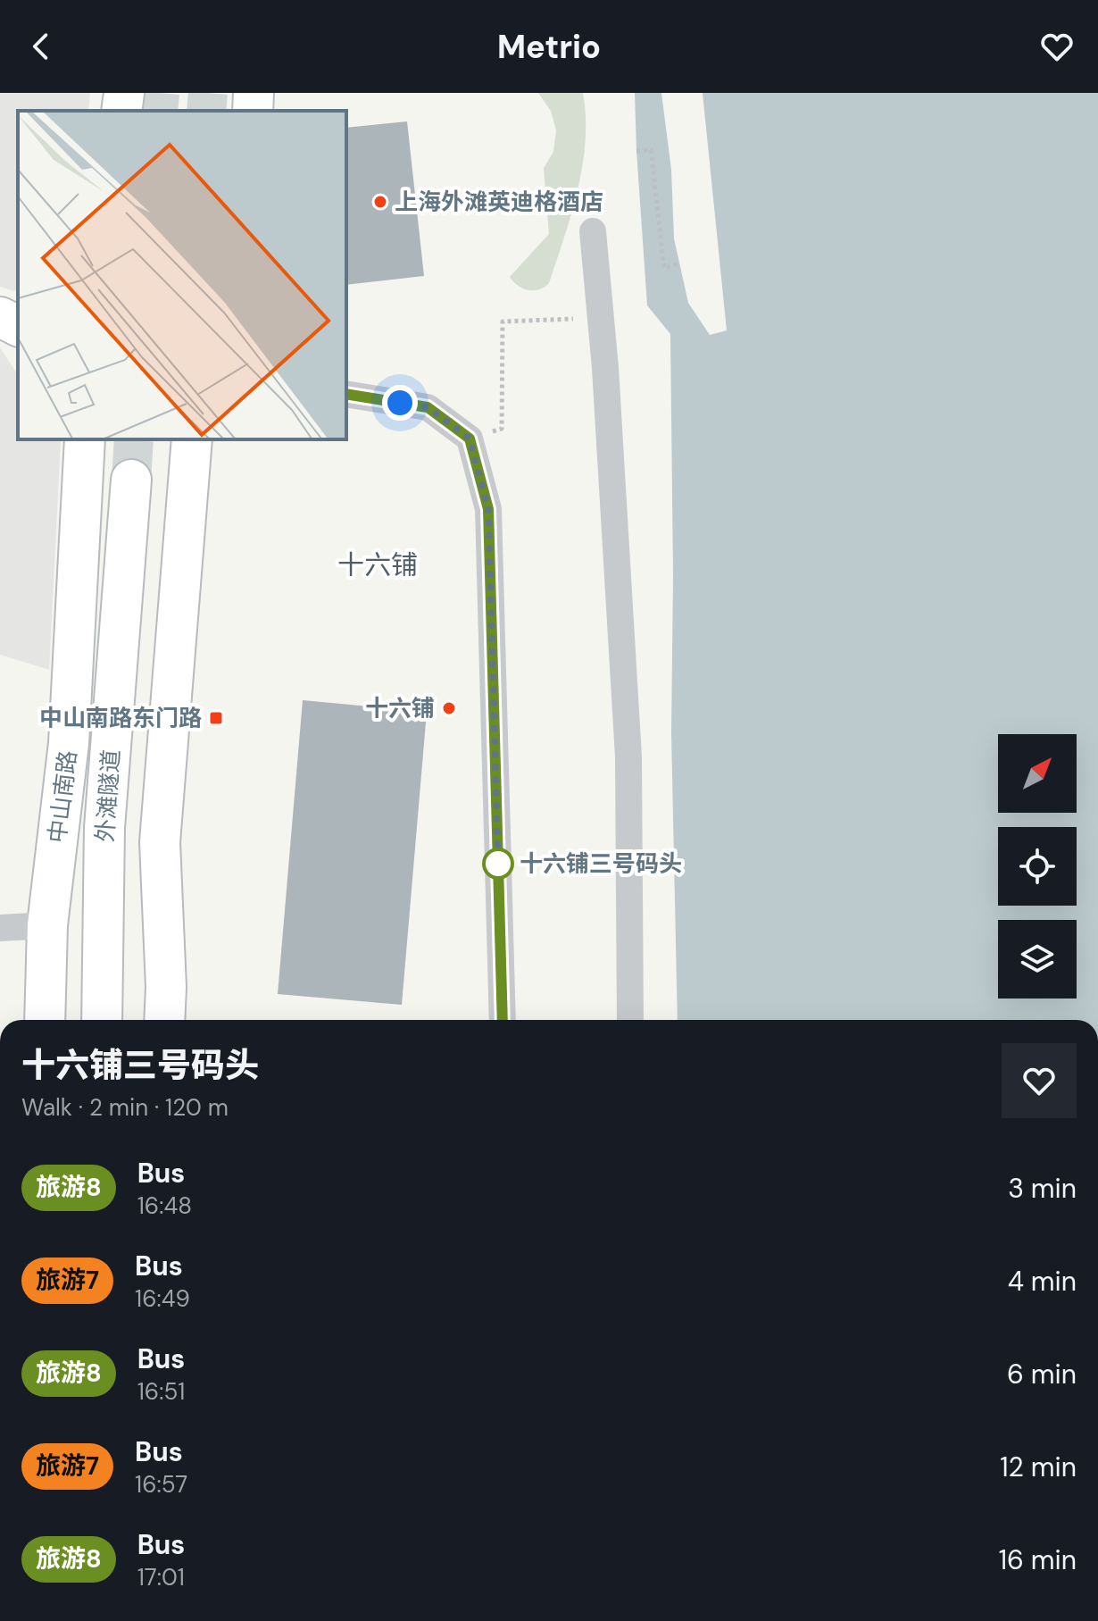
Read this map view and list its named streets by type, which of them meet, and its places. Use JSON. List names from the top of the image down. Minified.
{"streets":{"main road":["外滩隧道","中山南路"]},"districts":["十六铺"],"places":{"other":["上海外滩英迪格酒店","十六铺","十六铺三号码头"],"transit":["中山南路东门路"]},"lines":["bus line 旅游8"],"north":"top right","page":{"header":"Metrio","heading":["十六铺三号码头","Walk · 2 min · 120 m"],"list":[{"mark":"旅游8","name":"Bus","note":"16:48","value":"3 min"},{"mark":"旅游7","name":"Bus","note":"16:49","value":"4 min"},{"mark":"旅游8","name":"Bus","note":"16:51","value":"6 min"},{"mark":"旅游7","name":"Bus","note":"16:57","value":"12 min"},{"mark":"旅游8","name":"Bus","note":"17:01","value":"16 min"}]}}
